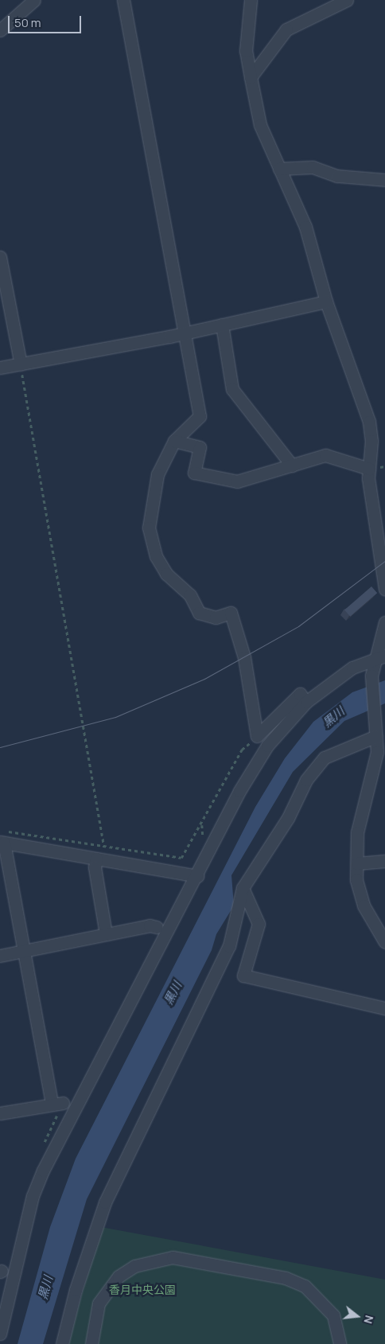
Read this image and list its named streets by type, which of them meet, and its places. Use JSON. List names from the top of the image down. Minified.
{"water":["黒川"],"parks":["香月中央公園"],"scale_bar":"50 m","north":"right"}
